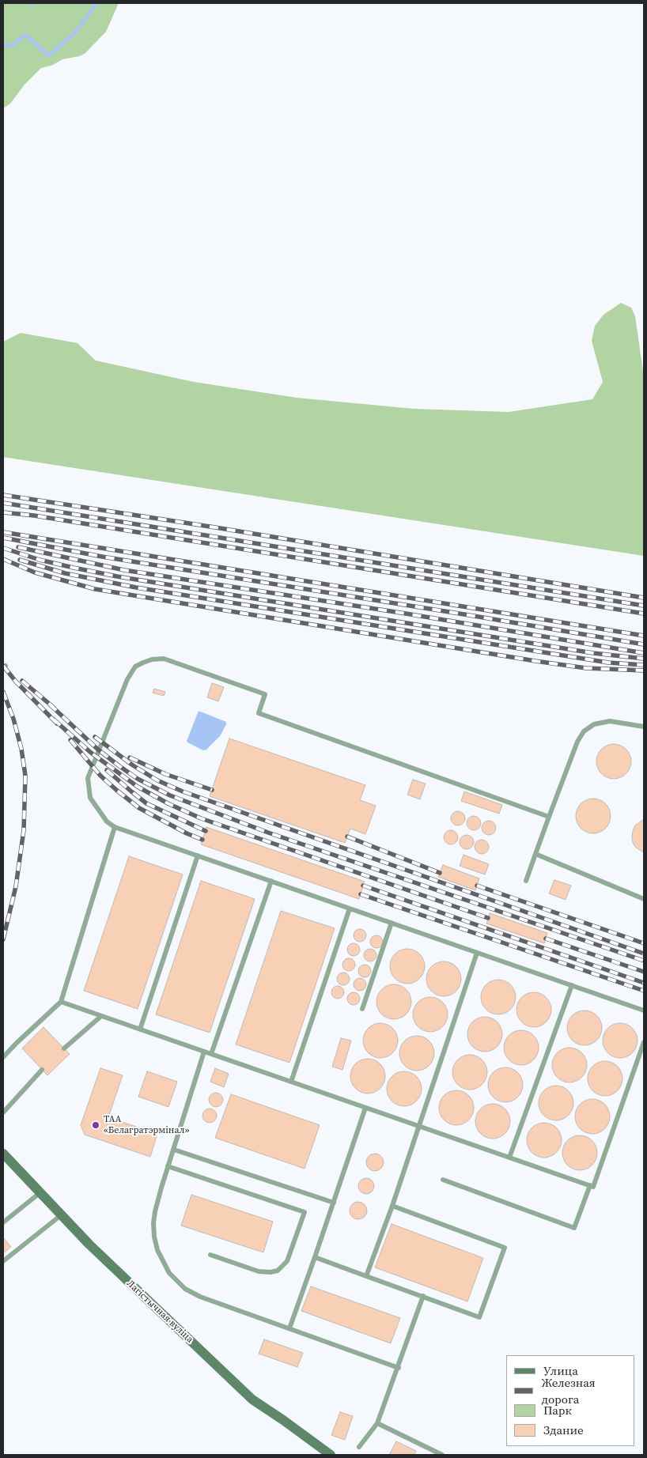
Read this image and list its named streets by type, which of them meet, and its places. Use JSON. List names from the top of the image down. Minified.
{"streets":{"street":["Лагістычная вуліца"]},"places":["ТАА «Белагратэрмінал»"],"legend":["Улица","Железная дорога","Парк","Здание"]}
